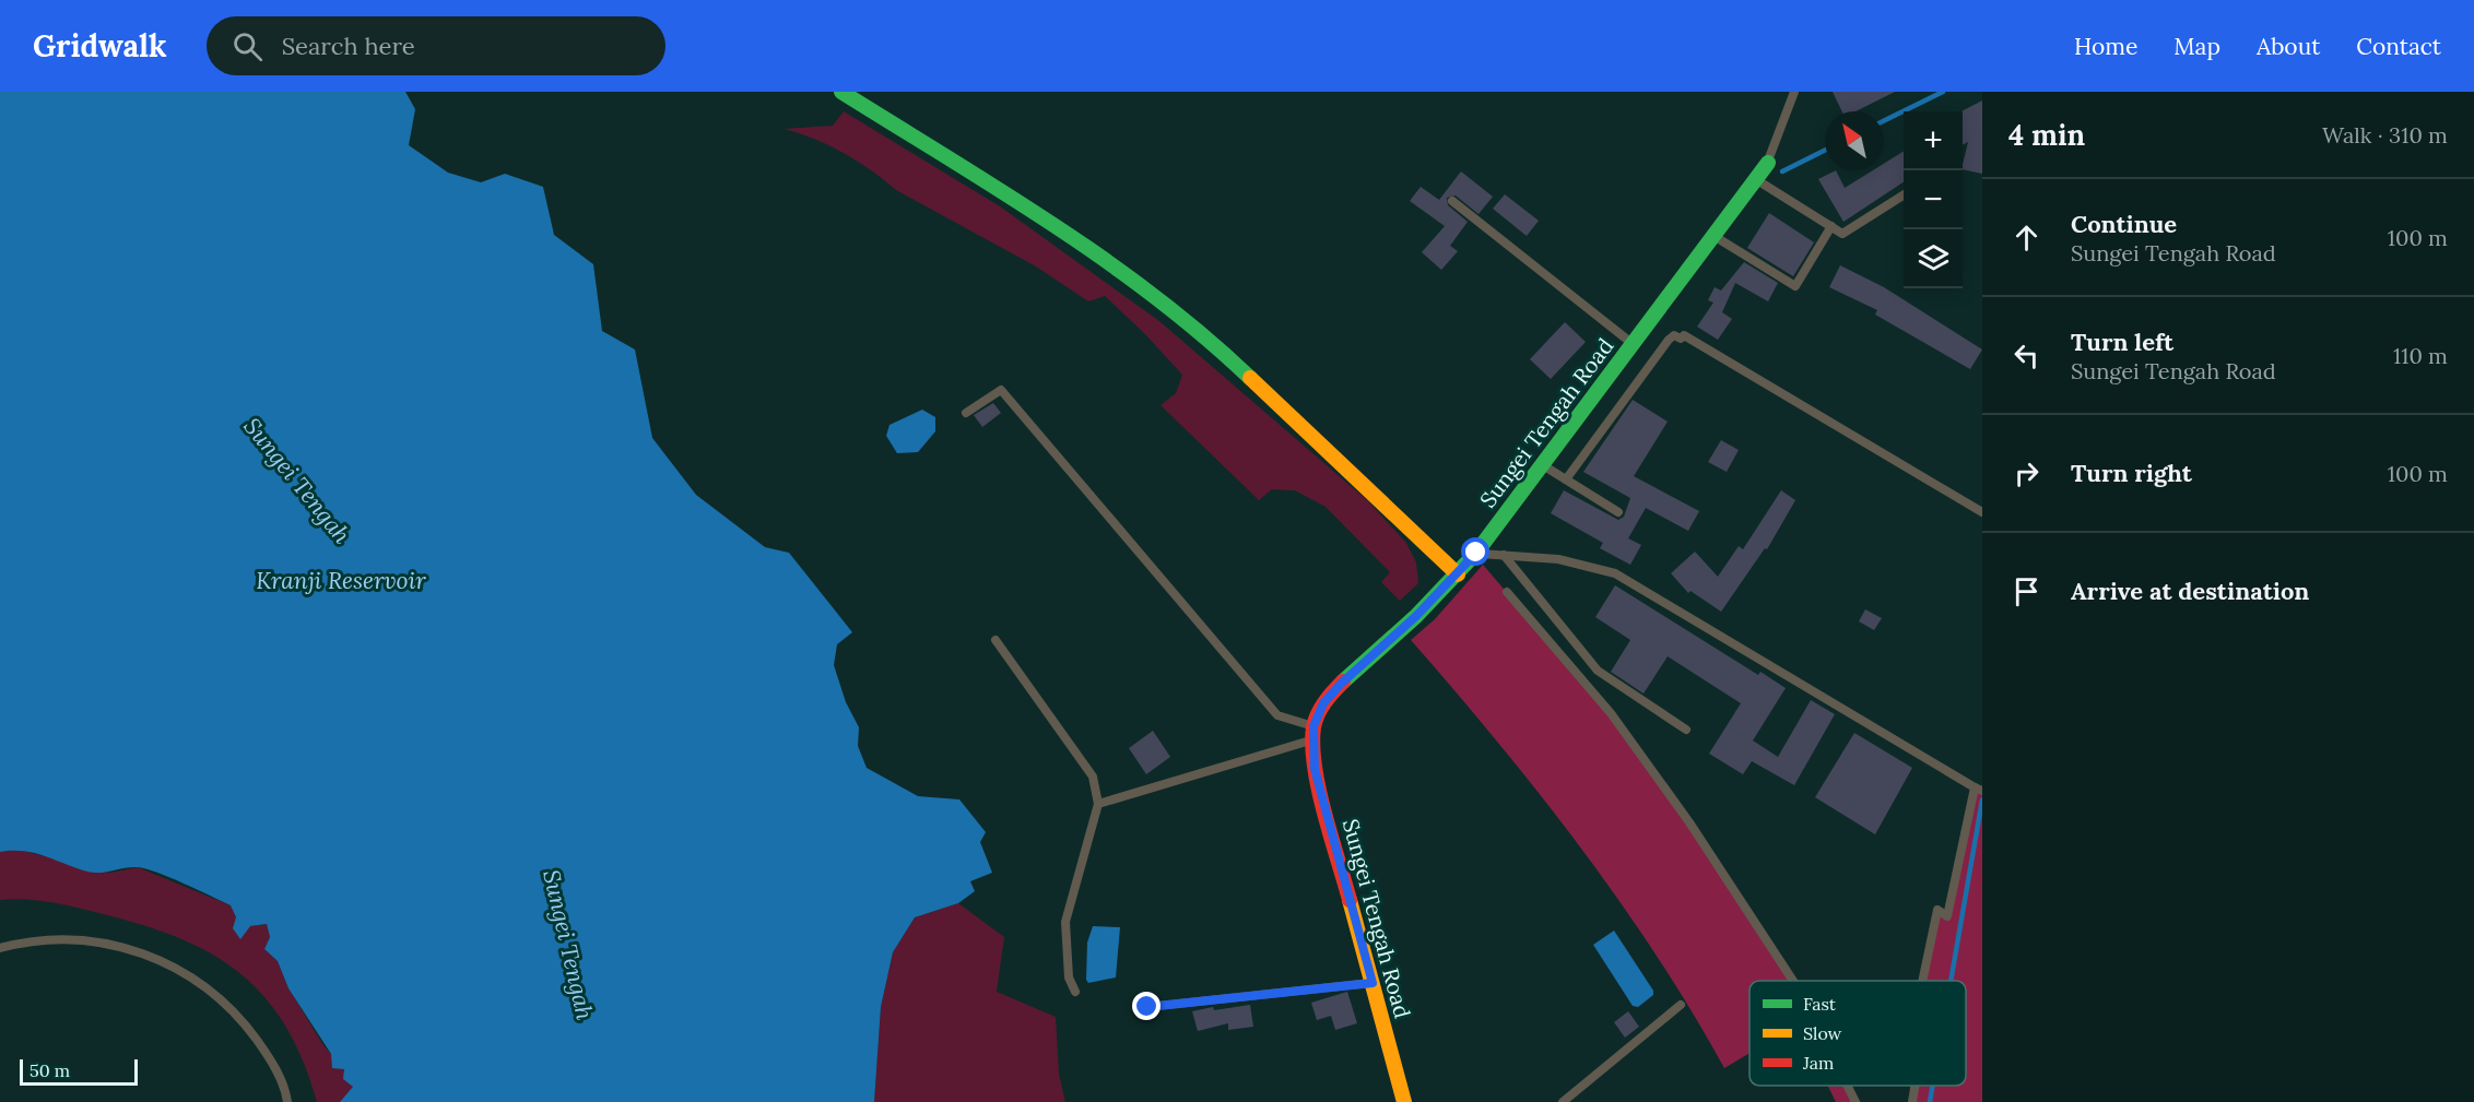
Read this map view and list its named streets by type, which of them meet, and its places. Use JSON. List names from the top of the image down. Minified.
{"streets":{"street":["Sungei Tengah Road"]},"water":["Sungei Tengah","Kranji Reservoir"],"legend":["Fast","Slow","Jam"],"scale_bar":"50 m","north":"top left","page":{"header":"Gridwalk","search":"Search here","nav":["Home","Map","About","Contact"],"heading":["4 min","Walk · 310 m"],"map_buttons":["+","−"],"list":[["Continue","Sungei Tengah Road","100 m"],["Turn left","Sungei Tengah Road","110 m"],["Turn right","100 m"],"Arrive at destination"],"scale":"50 m"}}
